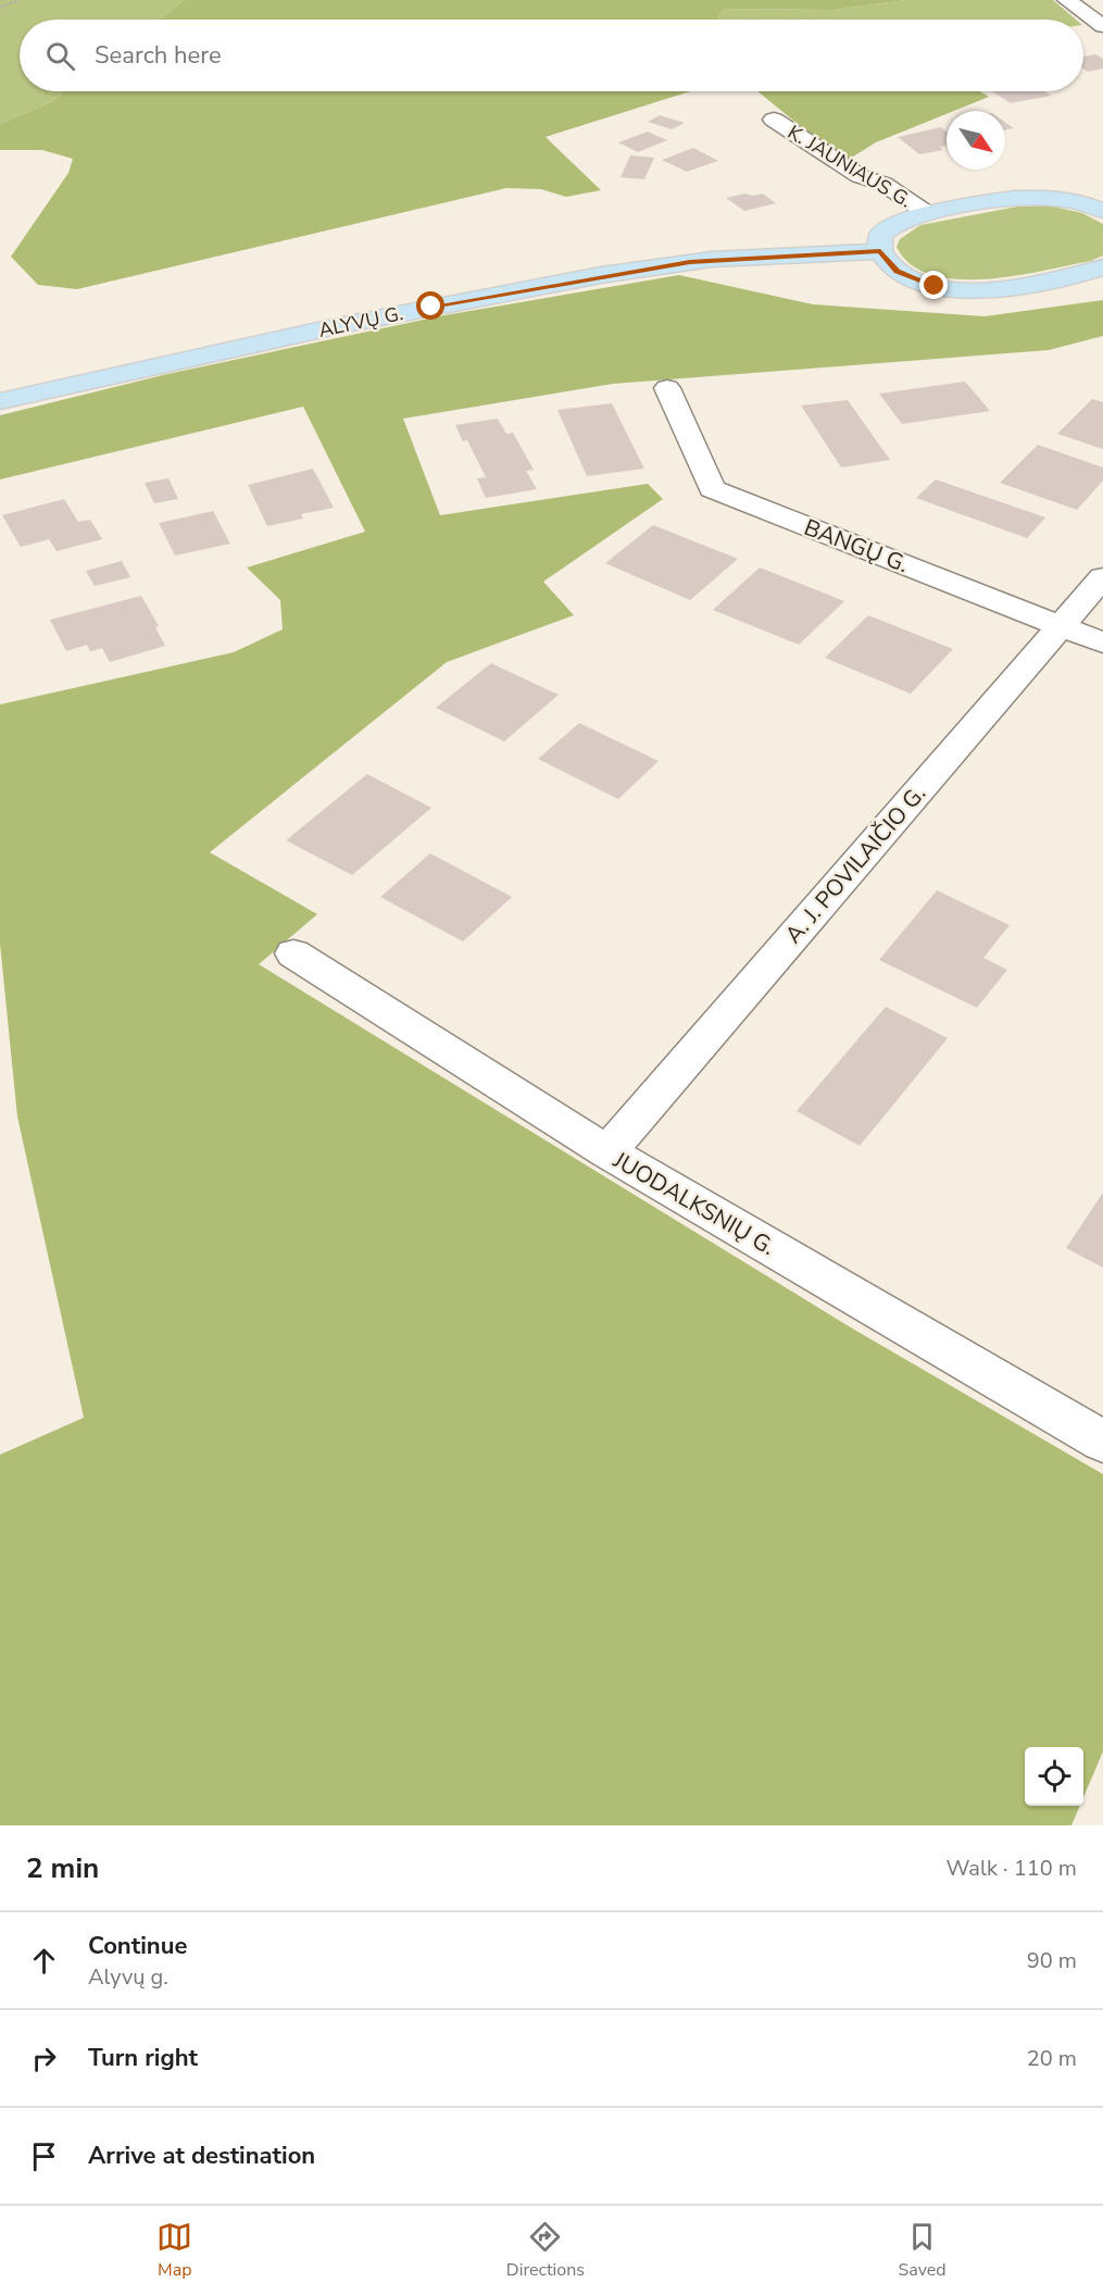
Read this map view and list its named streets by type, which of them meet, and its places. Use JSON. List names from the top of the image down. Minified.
{"streets":{"main road":["ALYVŲ G."],"street":["K. JAUNIAUS G.","BANGŲ G.","A. J. POVILAIČIO G.","JUODALKSNIŲ G."]},"crossings":[["BANGŲ G.","A. J. POVILAIČIO G."],["A. J. POVILAIČIO G.","JUODALKSNIŲ G."]],"north":"bottom right","page":{"search":"Search here","heading":["2 min","Walk · 110 m"],"list":[["Continue","Alyvų g.","90 m"],["Turn right","20 m"],"Arrive at destination"],"nav":["Map","Directions","Saved"]}}
